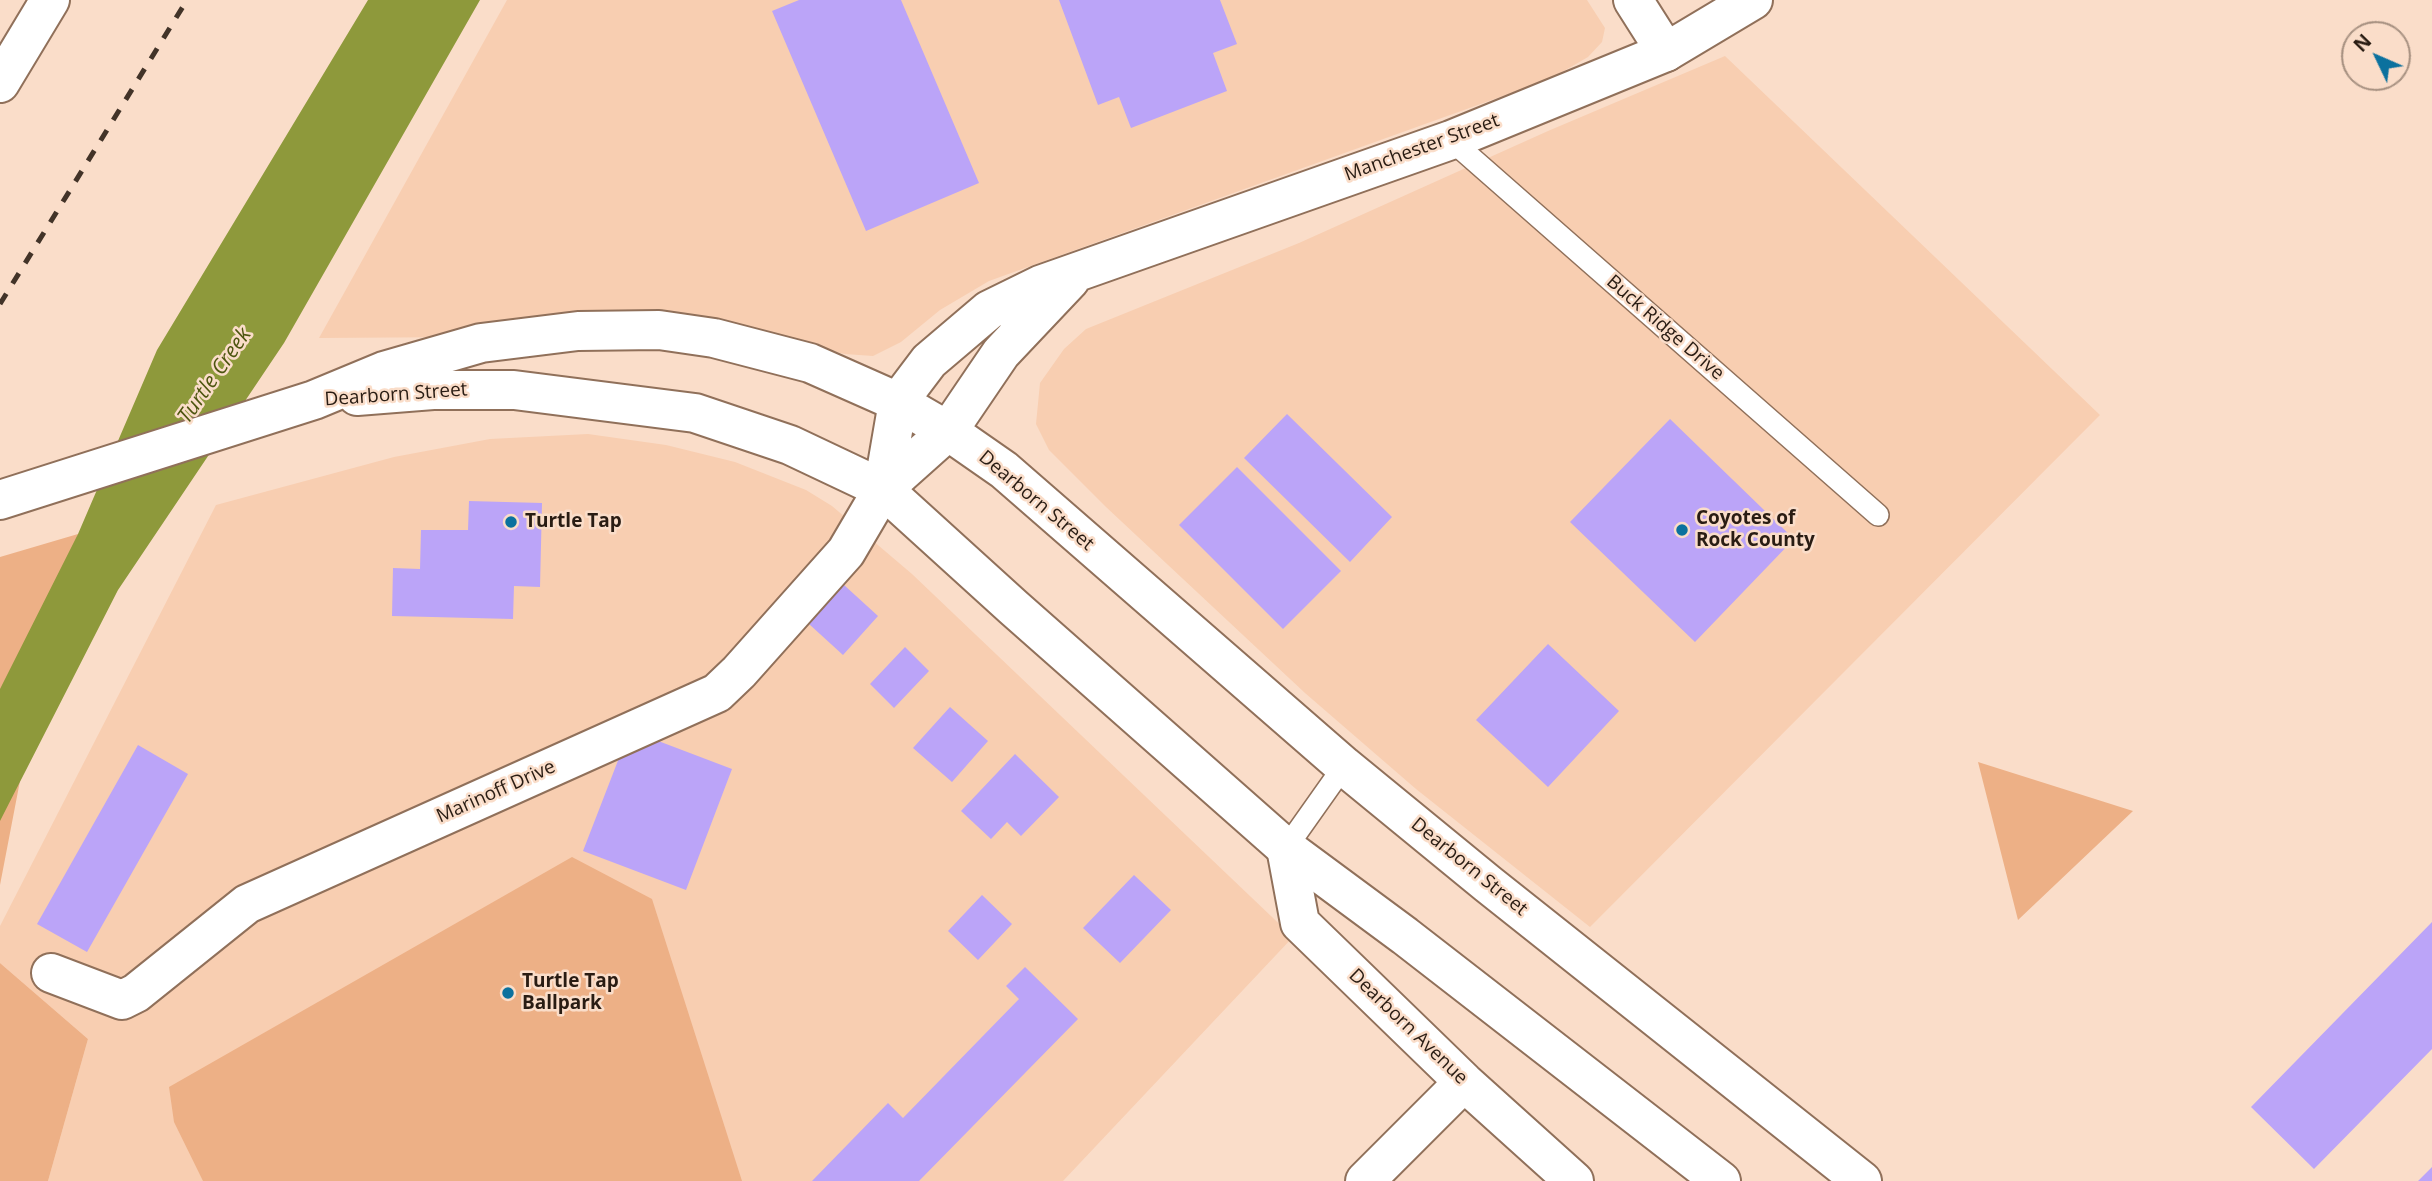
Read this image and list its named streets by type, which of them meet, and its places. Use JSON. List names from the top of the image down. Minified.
{"streets":{"main road":["Manchester Street","Dearborn Street","Marinoff Drive","Dearborn Avenue"],"lane":["Buck Ridge Drive"]},"crossings":[["Manchester Street","Buck Ridge Drive"],["Manchester Street","Dearborn Street"],["Manchester Street","Marinoff Drive"],["Dearborn Street","Marinoff Drive"],["Dearborn Street","Dearborn Avenue"]],"water":["Turtle Creek"],"places":["Turtle Tap","Coyotes of Rock County","Turtle Tap Ballpark"],"north":"top left"}
